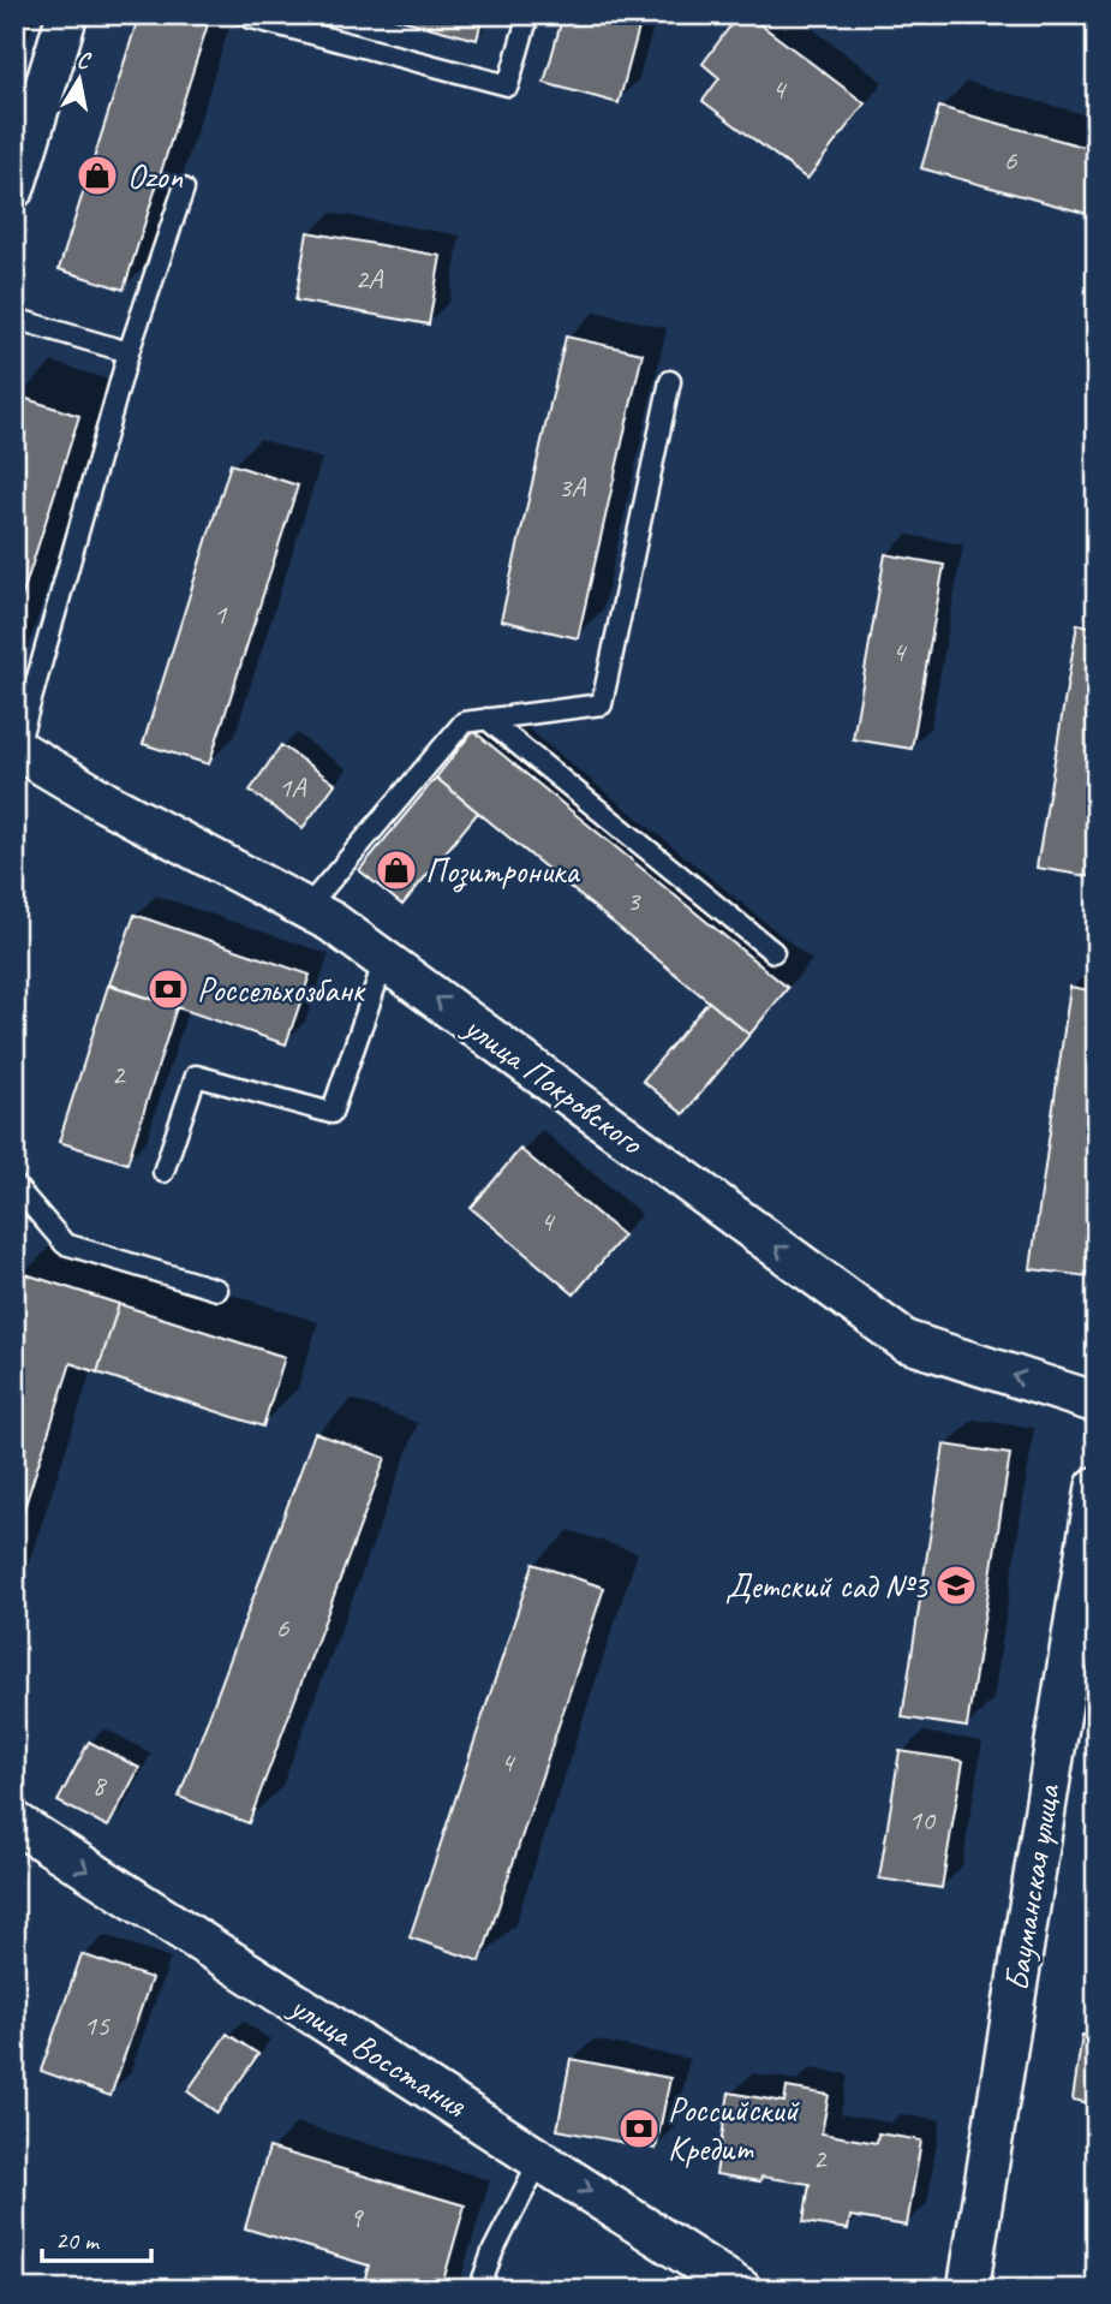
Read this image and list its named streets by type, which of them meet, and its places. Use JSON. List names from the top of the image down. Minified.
{"streets":{"street":["улица Покровского","Бауманская улица","улица Восстания"]},"one_way":["улица Покровского","улица Восстания"],"places":{"shop":["Ozon","Позитроника"],"bank":["Россельхозбанк","Российский Кредит"],"school or university":["Детский сад №3"]},"house_numbers":["4","6","2А","3А","1","4","1А","3","2","4","6","4","8","10","15","2","9"],"scale_bar":"20 m","north":"top"}
